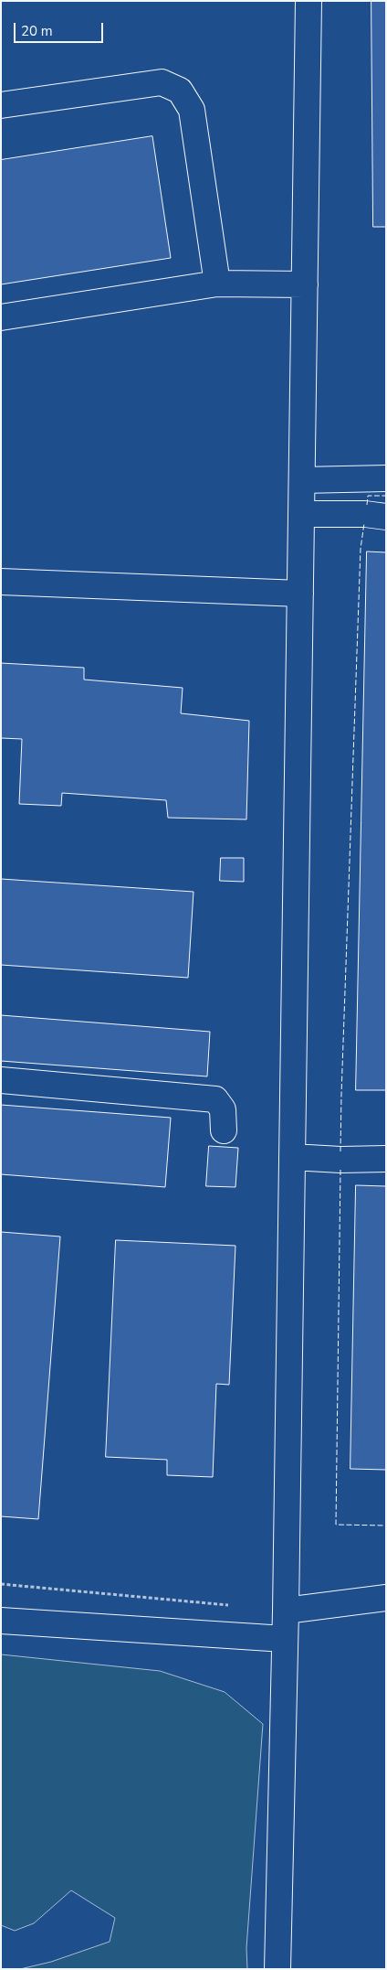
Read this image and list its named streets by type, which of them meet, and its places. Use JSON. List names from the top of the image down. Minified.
{"scale_bar":"20 m"}
